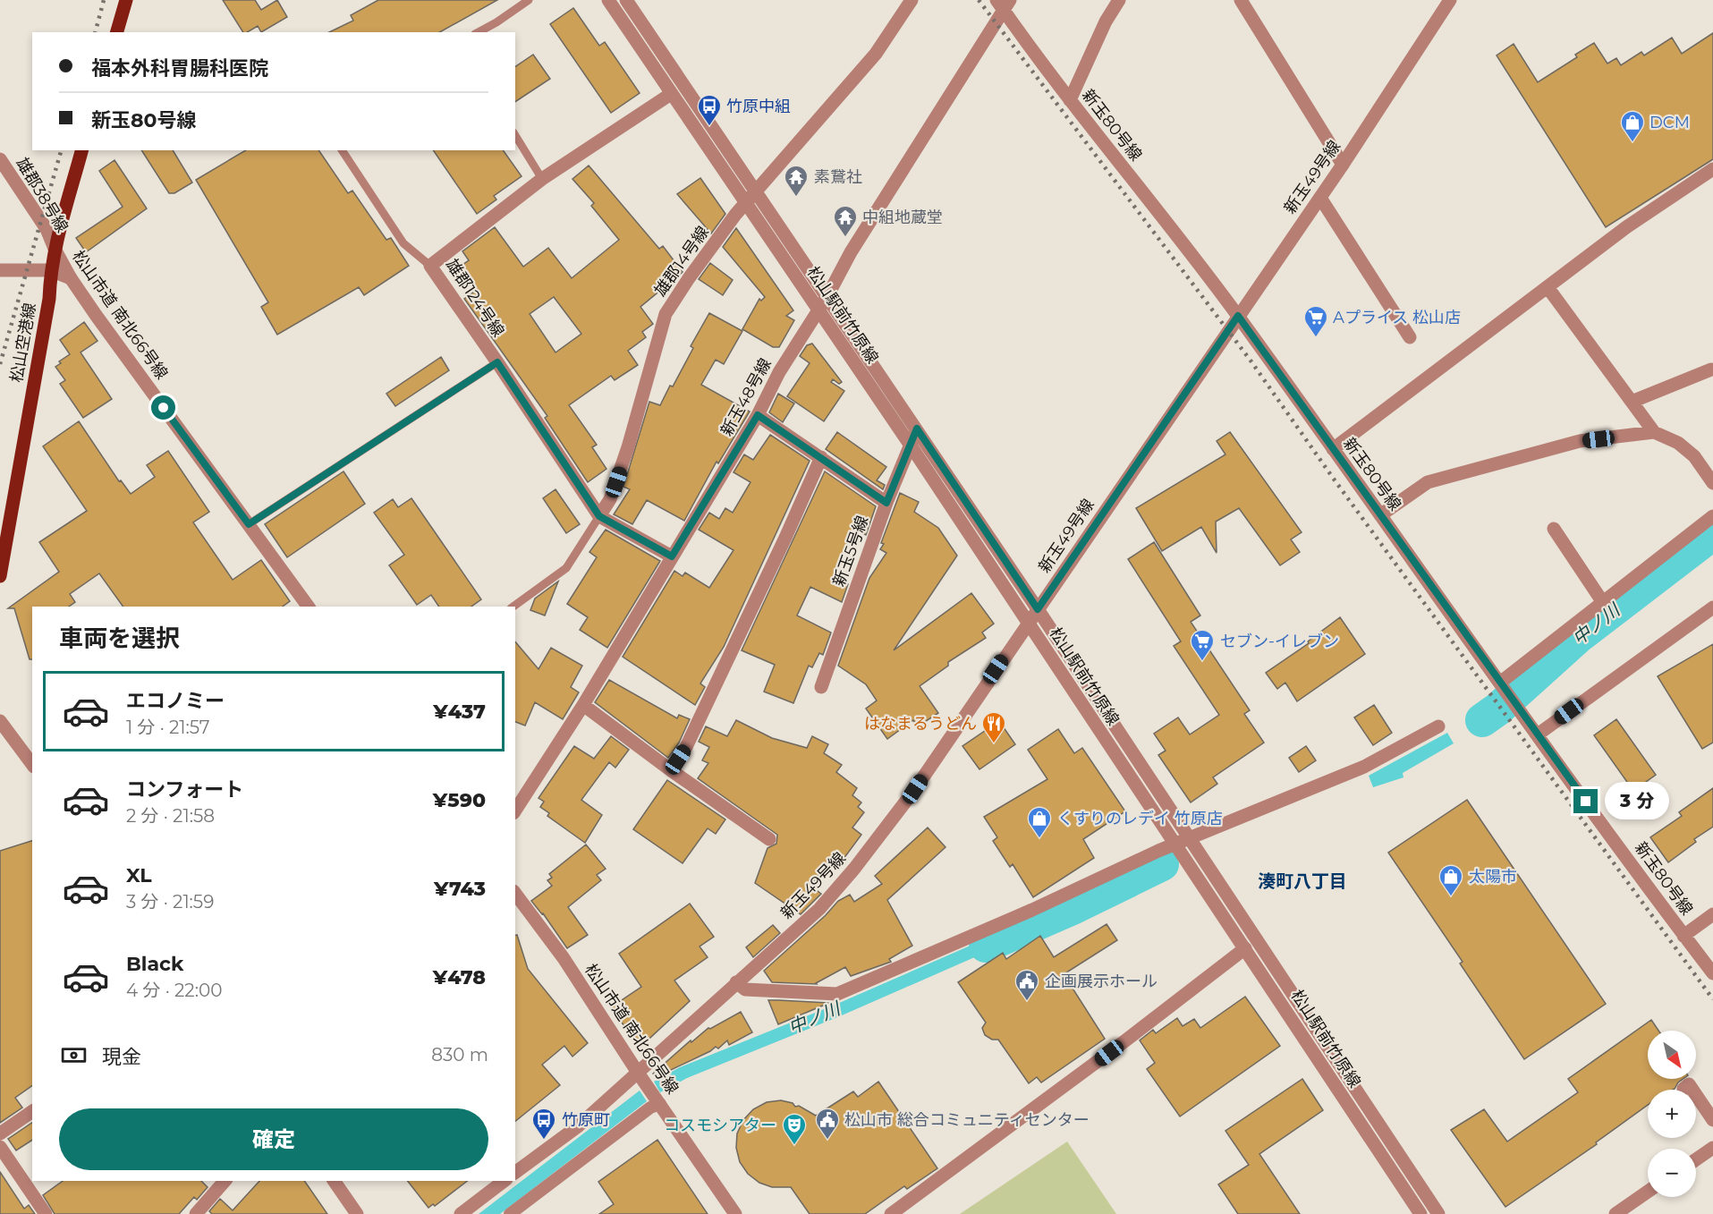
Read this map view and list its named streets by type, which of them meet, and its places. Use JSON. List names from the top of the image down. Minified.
{"streets":{"main road":["松山空港線"],"street":["新玉80号線","新玉49号線","雄郡38号線","雄郡14号線","雄郡124号線","松山市道 南北66号線","松山駅前竹原線","新玉48号線","新玉5号線"]},"crossings":[["新玉80号線","新玉49号線"],["新玉80号線","新玉48号線"],["新玉49号線","松山市道 南北66号線"],["新玉49号線","松山駅前竹原線"],["雄郡38号線","松山市道 南北66号線"],["雄郡38号線","松山空港線"],["雄郡14号線","雄郡124号線"],["雄郡14号線","松山駅前竹原線"],["雄郡124号線","松山駅前竹原線"],["松山市道 南北66号線","松山空港線"],["松山駅前竹原線","新玉48号線"],["松山駅前竹原線","新玉5号線"]],"districts":["湊町八丁目"],"water":["中ノ川"],"places":{"bus stop":["竹原中組","竹原町"],"shop":["DCM","くすりのレデイ 竹原店","太陽市"],"temple":["素鵞社","中組地蔵堂"],"supermarket":["Aプライス 松山店","セブン-イレブン"],"restaurant":["はなまるうどん"],"public building":["企画展示ホール","松山市 総合コミュニティセンター"],"theatre":["コスモシアター"]},"north":"bottom right","page":{"banner":["福本外科胃腸科医院","新玉80号線"],"heading":"車両を選択","list":[{"name":"エコノミー","note":"1 分 · 21:57","value":"¥437"},{"name":"コンフォート","note":"2 分 · 21:58","value":"¥590"},{"name":"XL","note":"3 分 · 21:59","value":"¥743"},{"name":"Black","note":"4 分 · 22:00","value":"¥478"}],"bubble":"3 分","pay":["現金","830 m"],"map_buttons":["+","−"],"buttons":"確定"}}
